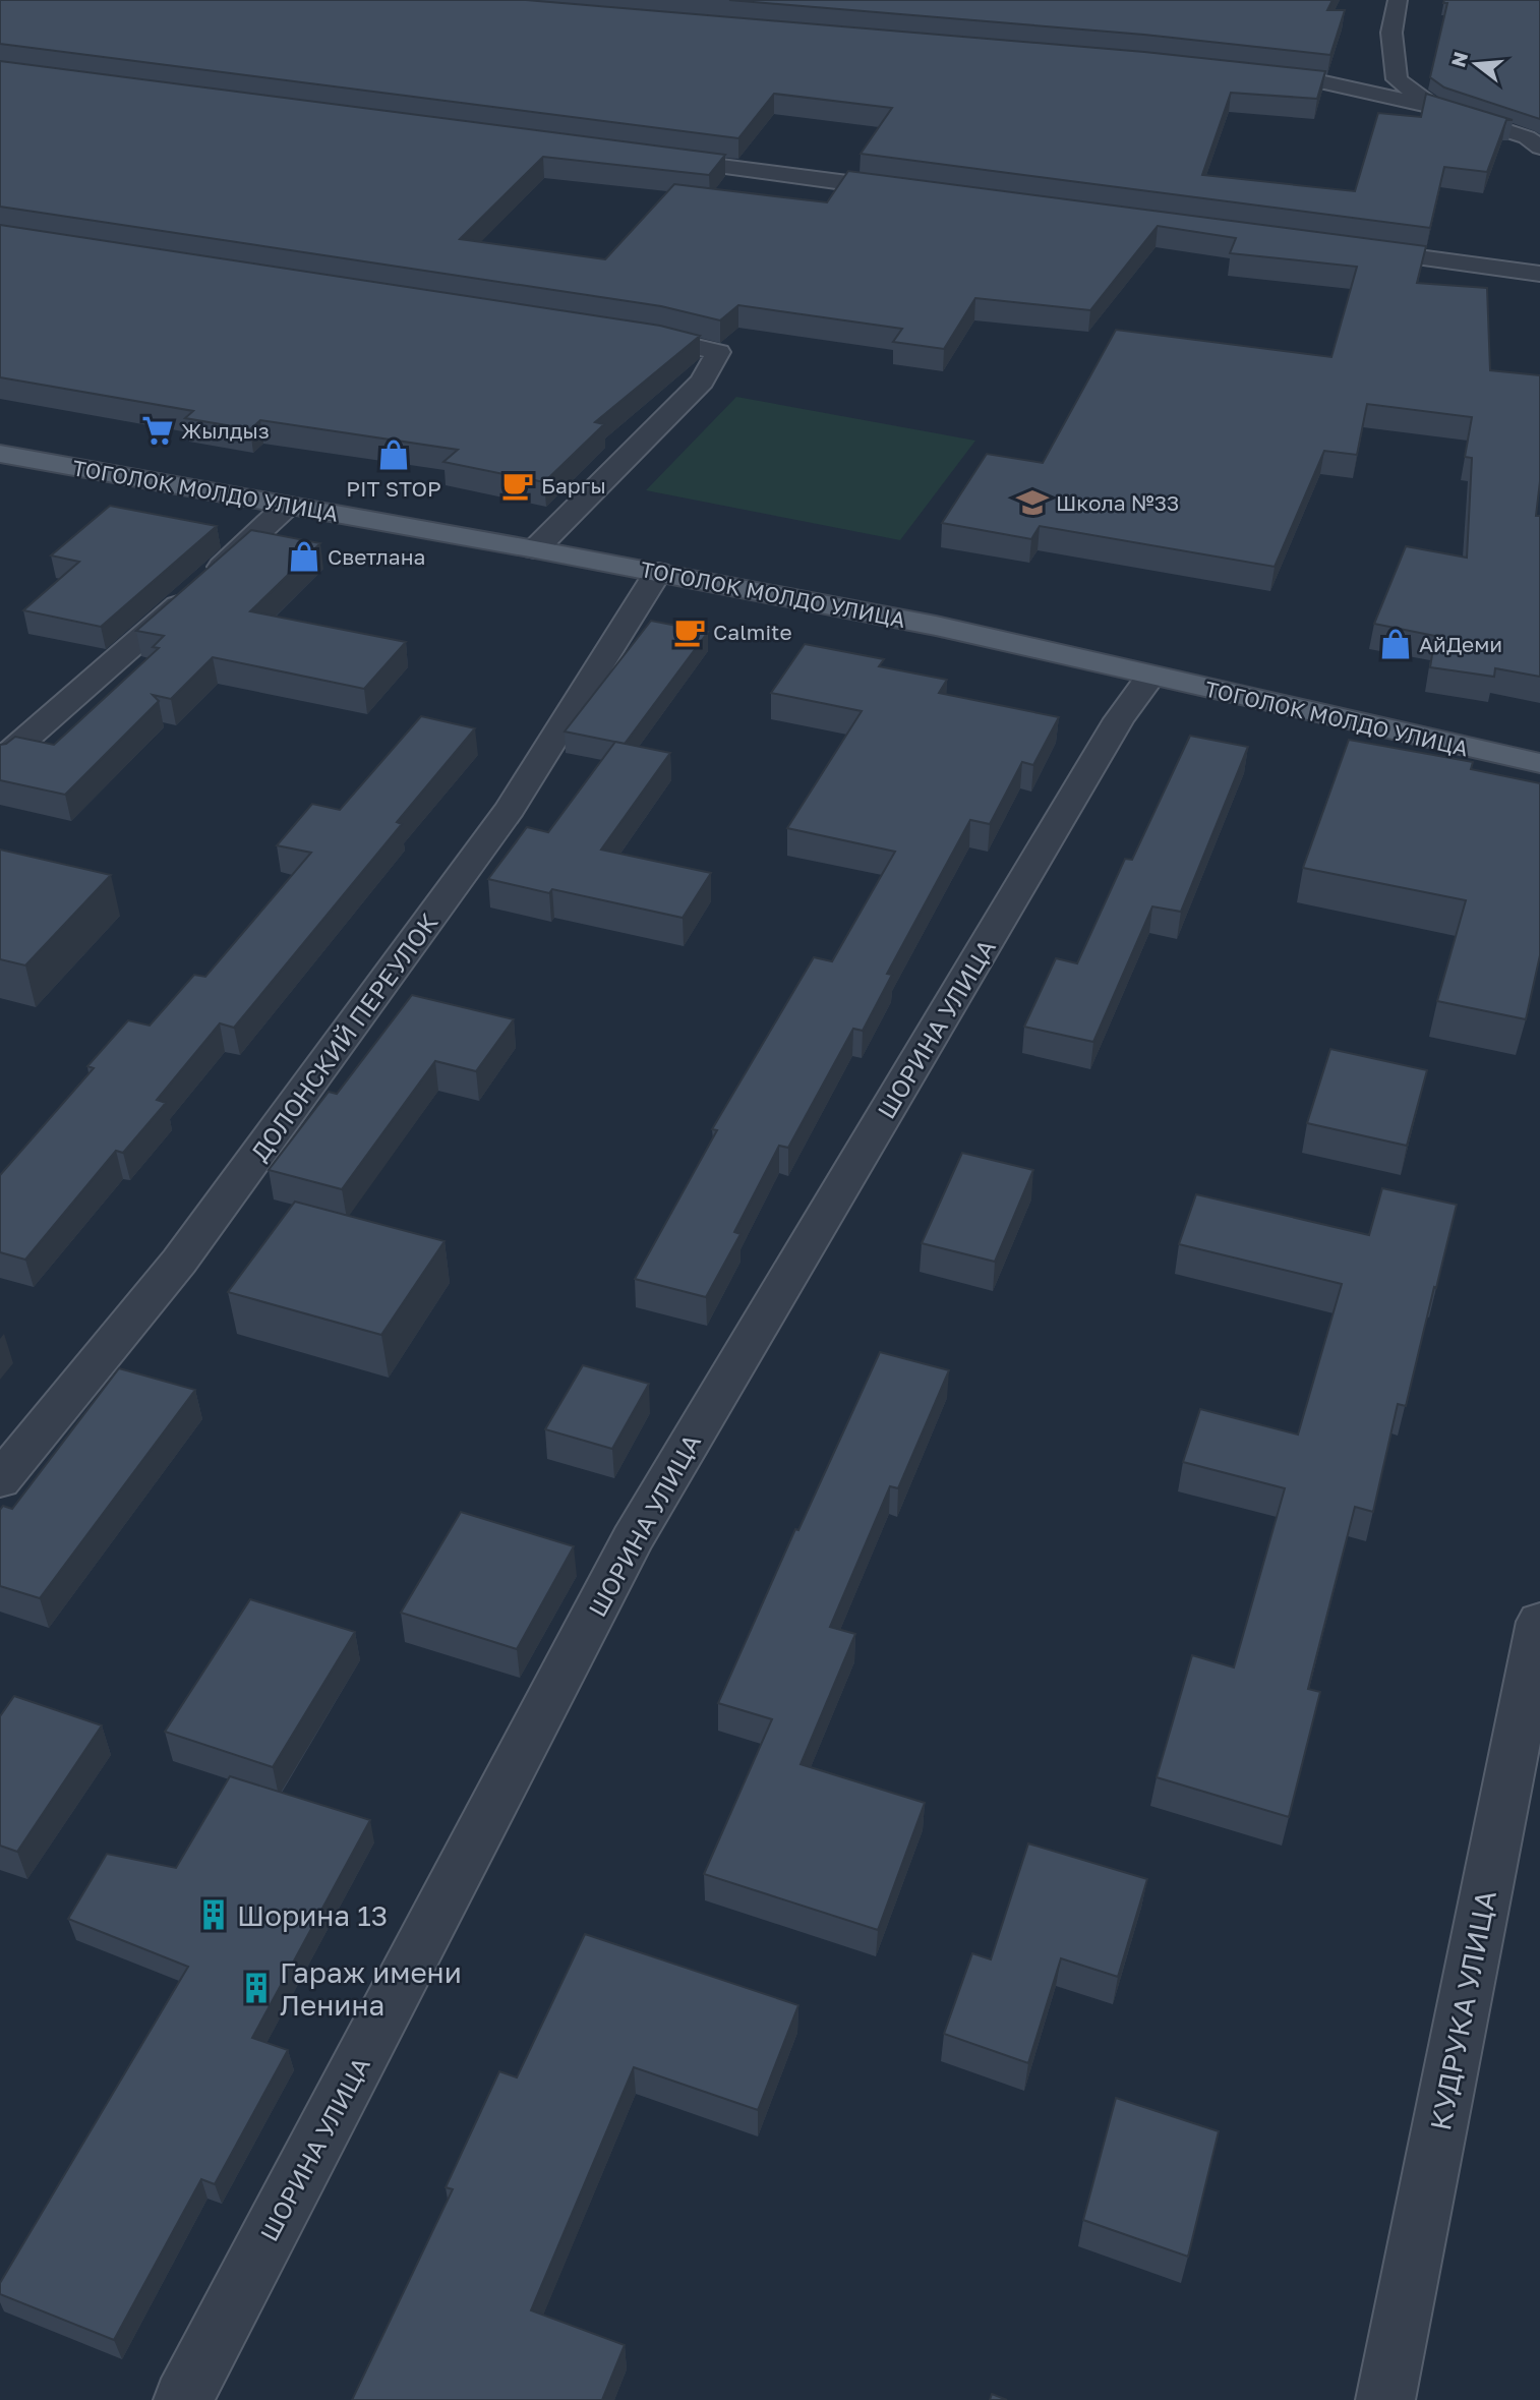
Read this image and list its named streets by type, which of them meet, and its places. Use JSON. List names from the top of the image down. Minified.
{"streets":{"main road":["ТОГОЛОК МОЛДО УЛИЦА"],"street":["ШОРИНА УЛИЦА","ДОЛОНСКИЙ ПЕРЕУЛОК","КУДРУКА УЛИЦА"]},"crossings":[["ТОГОЛОК МОЛДО УЛИЦА","ШОРИНА УЛИЦА"],["ТОГОЛОК МОЛДО УЛИЦА","ДОЛОНСКИЙ ПЕРЕУЛОК"]],"places":{"supermarket":["Жылдыз"],"shop":["PIT STOP","Светлана","АйДеми"],"cafe":["Баргы","Calmite"],"school or university":["Школа №33"],"building":["Шорина 13","Гараж имени Ленина"]},"north":"left"}
